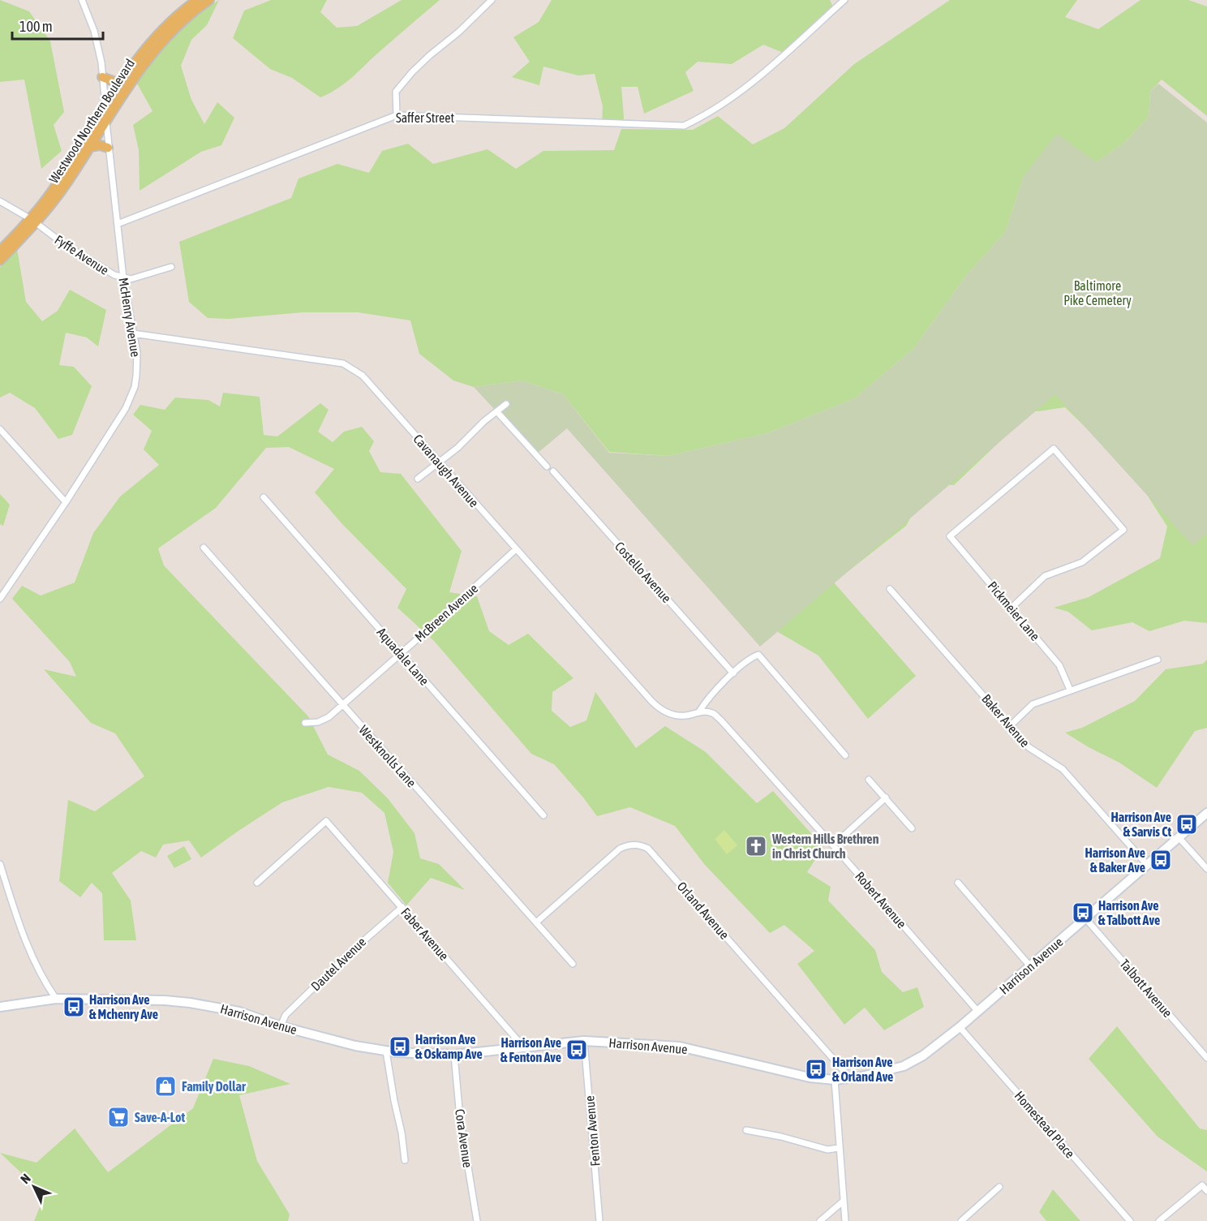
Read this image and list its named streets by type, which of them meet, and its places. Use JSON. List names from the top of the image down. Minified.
{"streets":{"main road":["Westwood Northern Boulevard","Harrison Avenue"],"street":["Saffer Street","Fyffe Avenue","McHenry Avenue","Cavanaugh Avenue","Costello Avenue","Pickmeier Lane","McBreen Avenue","Aquadale Lane","Baker Avenue","Westknolls Lane","Robert Avenue","Orland Avenue","Faber Avenue","Dautel Avenue","Talbott Avenue","Homestead Place","Fenton Avenue","Cora Avenue"]},"crossings":[["Saffer Street","McHenry Avenue"],["Westwood Northern Boulevard","Fyffe Avenue"],["Westwood Northern Boulevard","McHenry Avenue"],["Fyffe Avenue","McHenry Avenue"],["McHenry Avenue","Cavanaugh Avenue"],["Cavanaugh Avenue","McBreen Avenue"],["Cavanaugh Avenue","Robert Avenue"],["McBreen Avenue","Aquadale Lane"],["McBreen Avenue","Westknolls Lane"],["Baker Avenue","Harrison Avenue"],["Westknolls Lane","Orland Avenue"],["Robert Avenue","Harrison Avenue"],["Orland Avenue","Harrison Avenue"],["Faber Avenue","Dautel Avenue"],["Faber Avenue","Harrison Avenue"],["Dautel Avenue","Harrison Avenue"],["Harrison Avenue","Talbott Avenue"],["Harrison Avenue","Homestead Place"],["Harrison Avenue","Fenton Avenue"],["Harrison Avenue","Cora Avenue"]],"parks":["Baltimore Pike Cemetery"],"places":{"bus stop":["Harrison Ave & Sarvis Ct","Harrison Ave & Baker Ave","Harrison Ave & Talbott Ave","Harrison Ave & Mchenry Ave","Harrison Ave & Oskamp Ave","Harrison Ave & Fenton Ave","Harrison Ave & Orland Ave"],"church":["Western Hills Brethren in Christ Church"],"shop":["Family Dollar"],"supermarket":["Save-A-Lot"]},"scale_bar":"100 m","north":"top left"}
